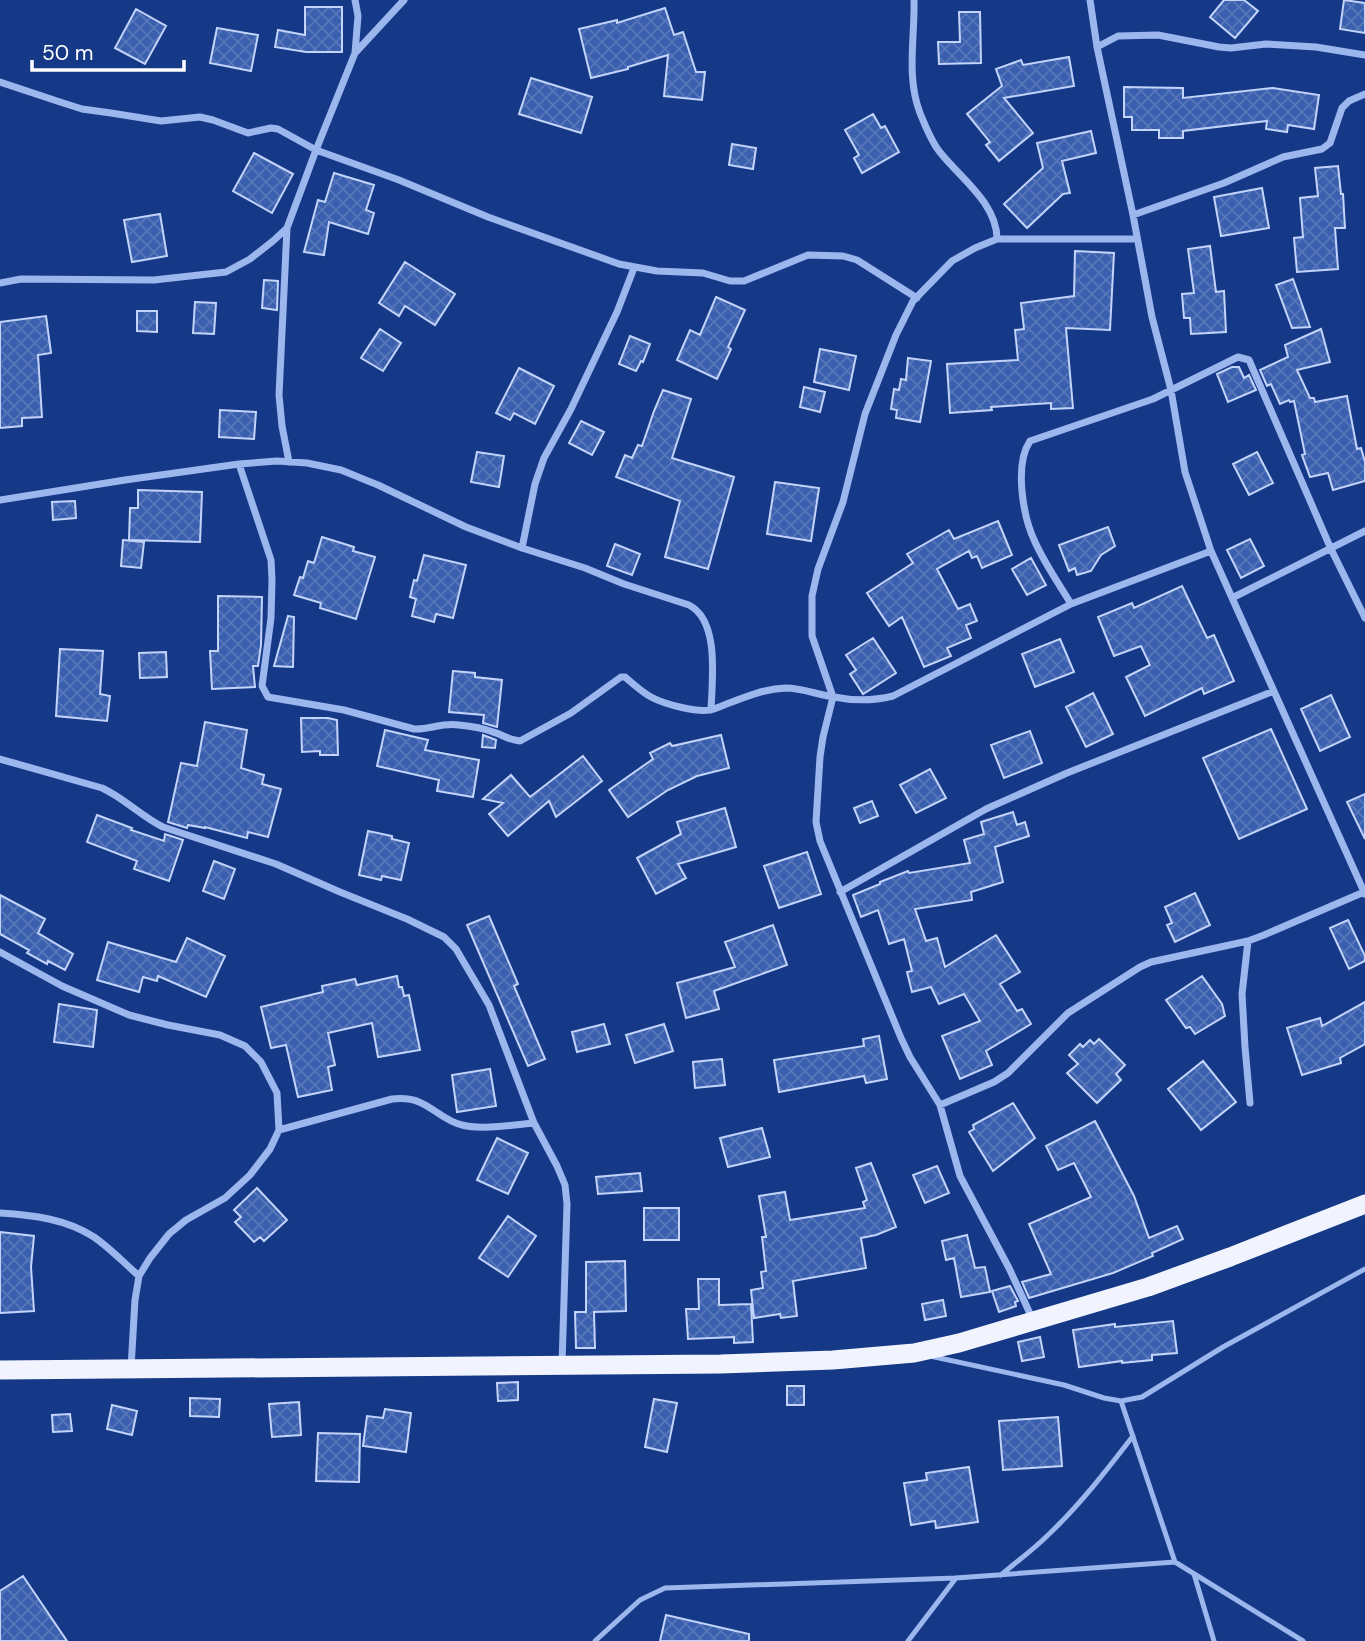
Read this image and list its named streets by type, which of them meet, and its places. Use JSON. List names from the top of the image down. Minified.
{"scale_bar":"50 m"}
